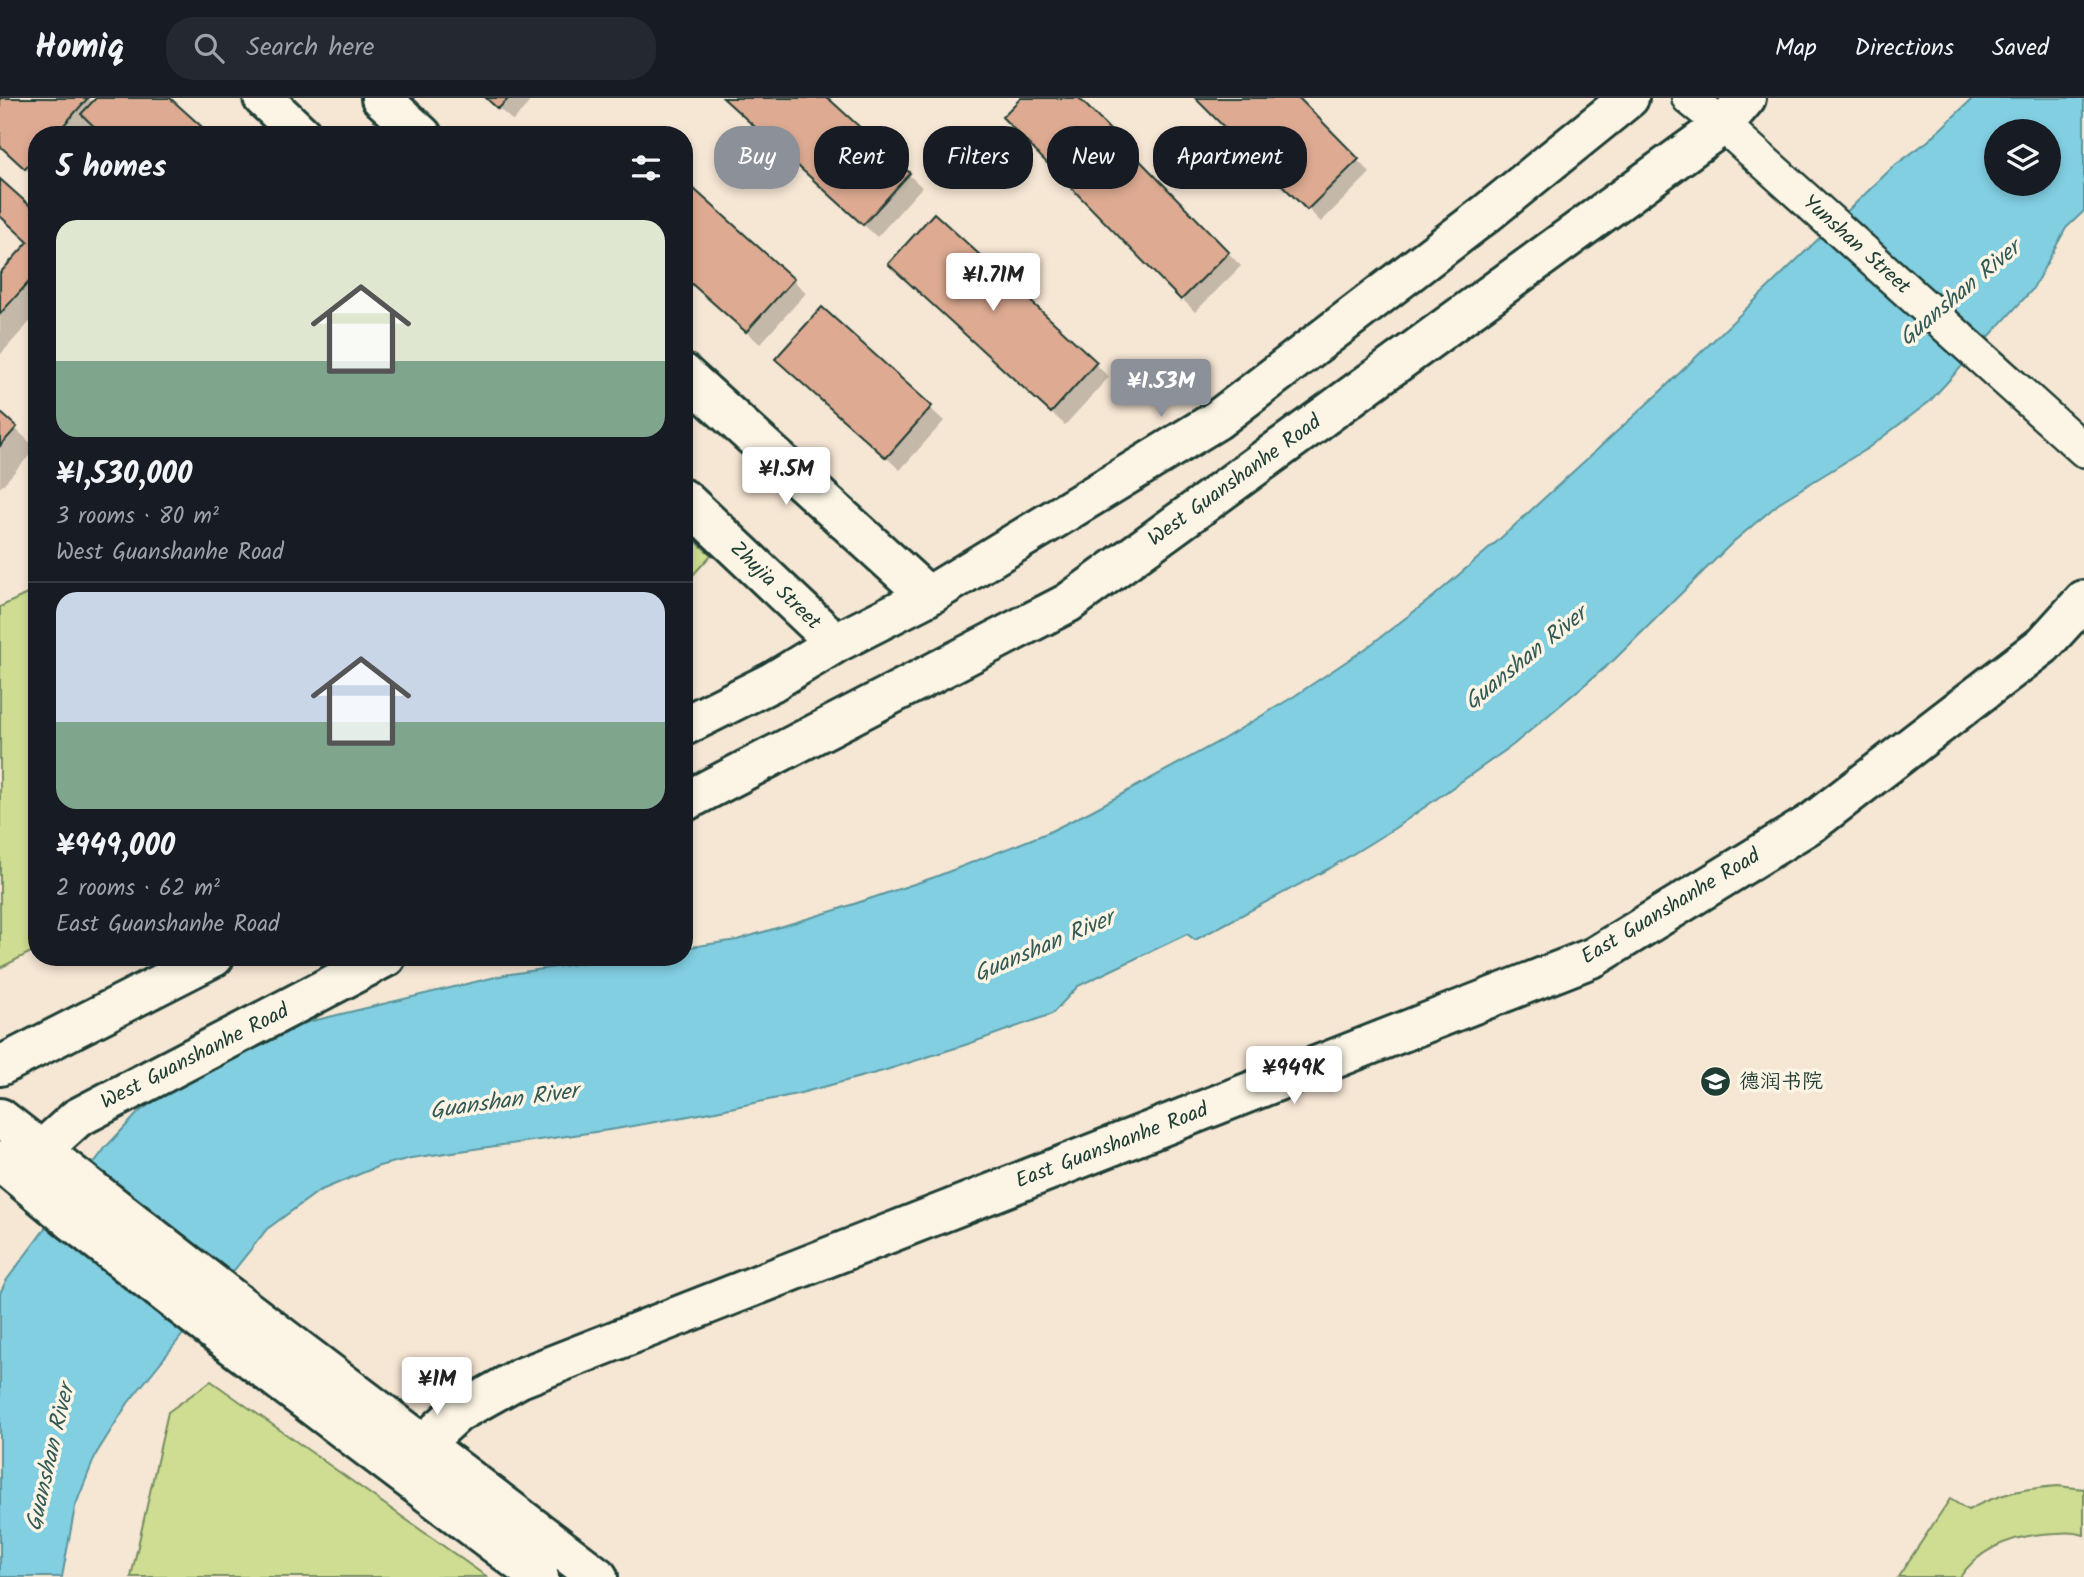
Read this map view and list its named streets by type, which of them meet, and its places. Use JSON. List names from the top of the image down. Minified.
{"streets":{"street":["Yunshan Street","West Guanshanhe Road","Zhujia Street","East Guanshanhe Road"]},"crossings":[["Yunshan Street","West Guanshanhe Road"]],"water":["Guanshan River"],"places":{"school or university":["德润书院"]},"page":{"header":"Homiq","search":"Search here","nav":["Map","Directions","Saved"],"chip":["Buy","Rent","Filters","New","Apartment"],"heading":"5 homes","list":[{"name":"¥1,530,000","note":"3 rooms · 80 m² · West Guanshanhe Road"},{"name":"¥949,000","note":"2 rooms · 62 m² · East Guanshanhe Road"}],"price":["¥1.71M","¥1.53M","¥1.5M","¥949K","¥1M"]}}
